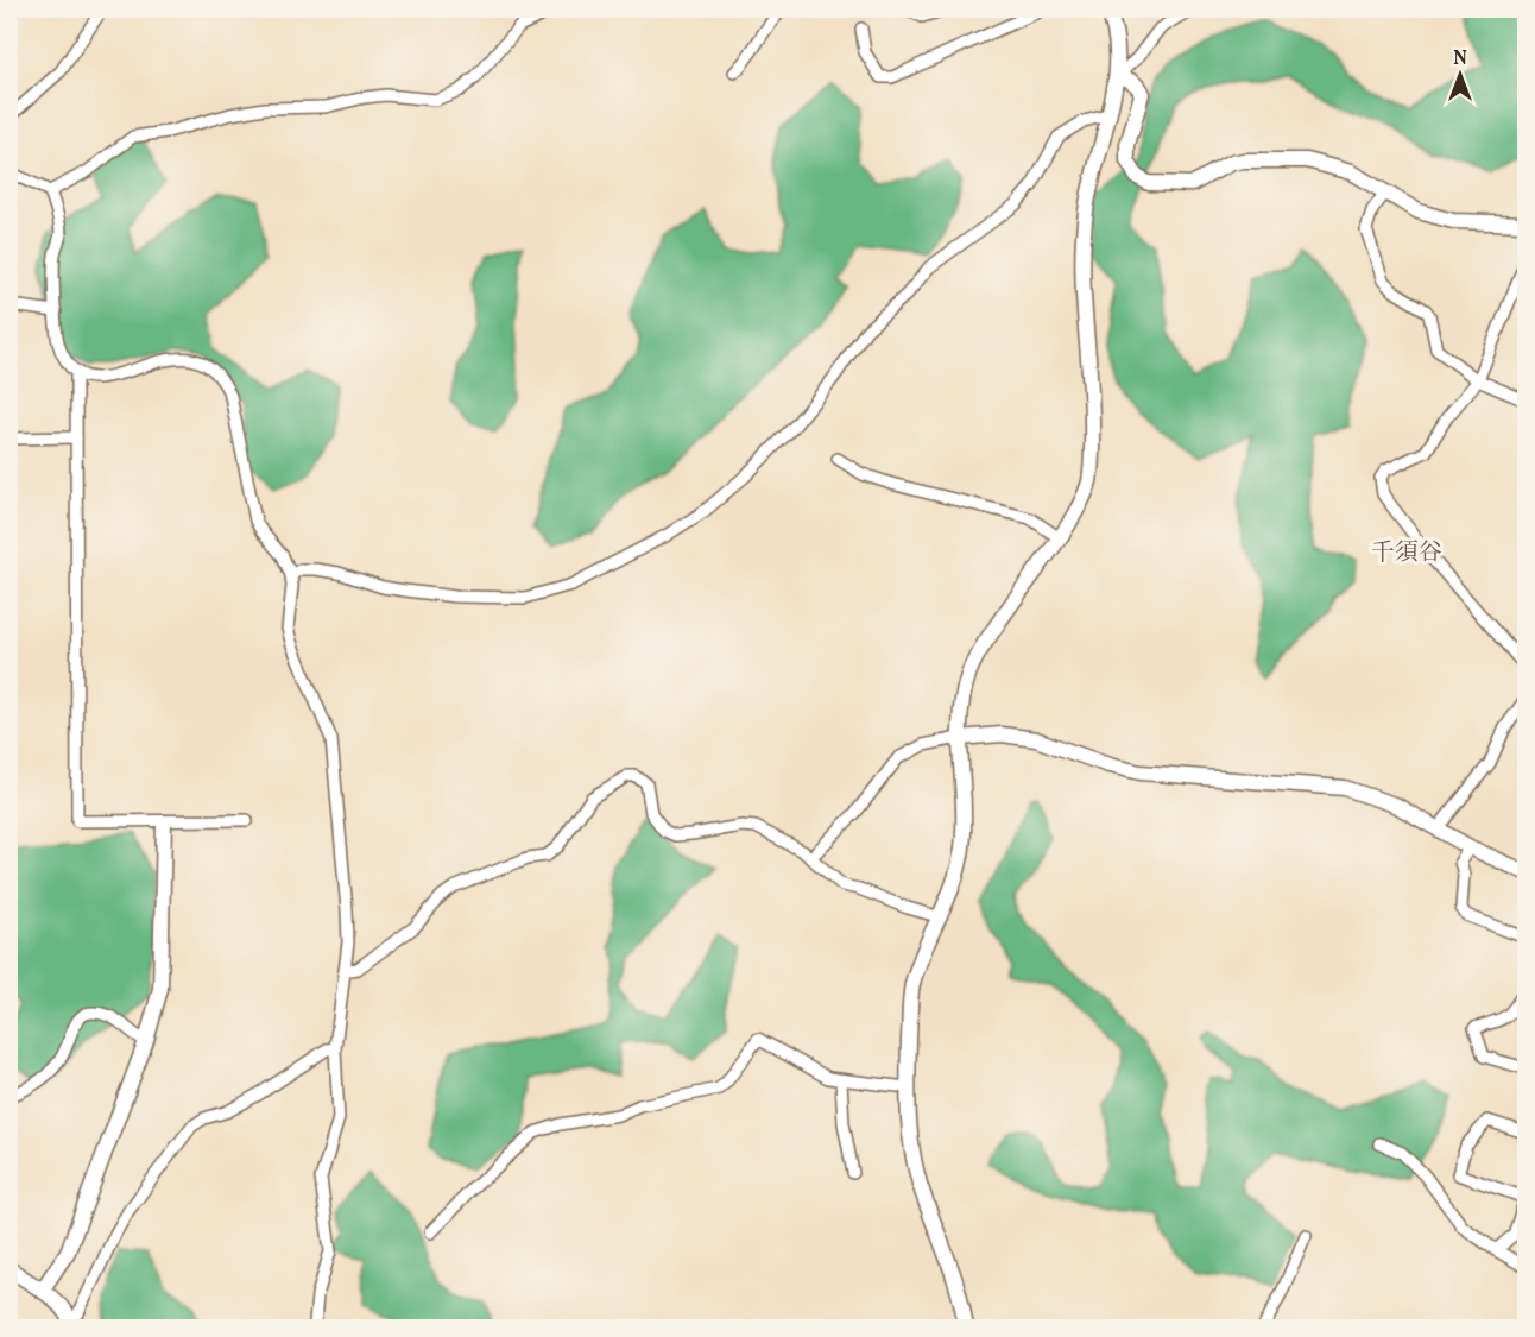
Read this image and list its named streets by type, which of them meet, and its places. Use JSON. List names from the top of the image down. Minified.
{"districts":["千須谷"],"north":"top"}
